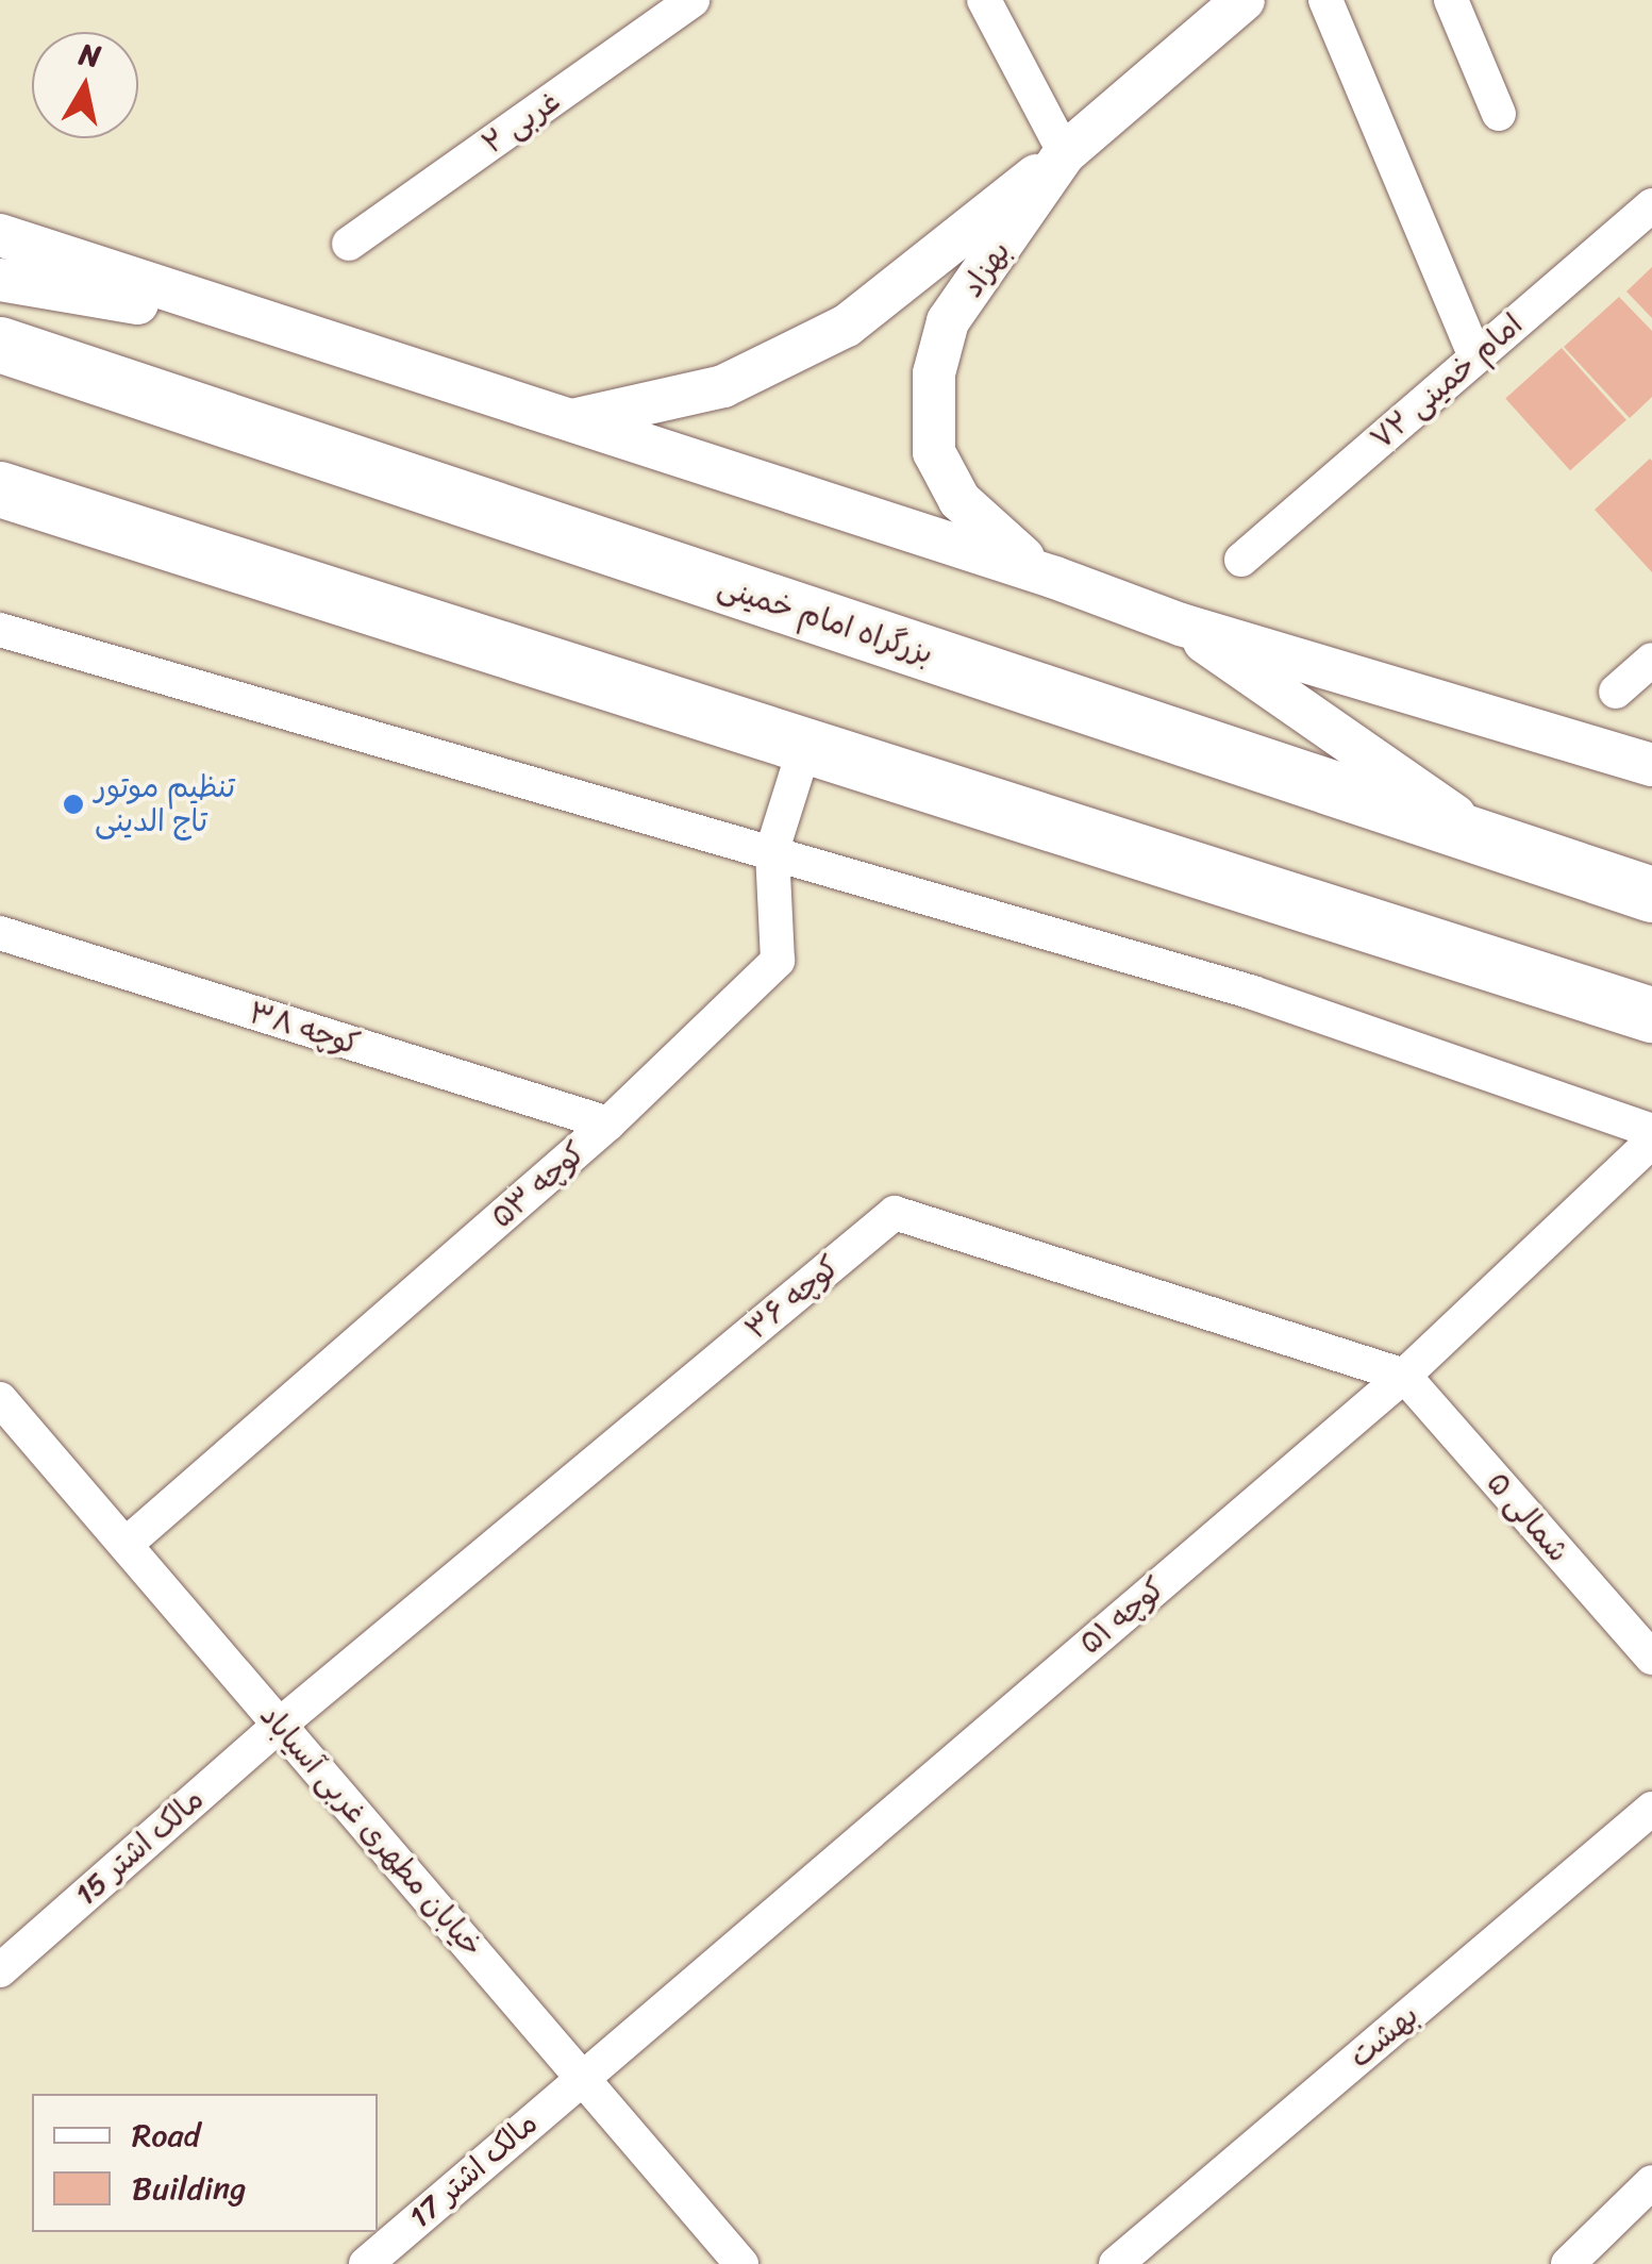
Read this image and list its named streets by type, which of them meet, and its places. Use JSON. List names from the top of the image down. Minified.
{"streets":{"highway":["بزرگراه امام خمینی"],"street":["غربی ۲","بهزاد","امام خمینی ۷۲","کوچه ۳۸","کوچه ۵۳","کوچه ۳۶","۵ شمالی","کوچه ۵۱","خیابان مطهری غربی آسیاباد","مالک اشتر 15","بهشت","مالک اشتر 17"]},"crossings":[["کوچه ۳۸","کوچه ۵۳"],["کوچه ۵۳","خیابان مطهری غربی آسیاباد"],["کوچه ۳۶","۵ شمالی"],["کوچه ۳۶","کوچه ۵۱"],["کوچه ۳۶","خیابان مطهری غربی آسیاباد"],["کوچه ۳۶","مالک اشتر 15"],["۵ شمالی","کوچه ۵۱"],["کوچه ۵۱","خیابان مطهری غربی آسیاباد"],["کوچه ۵۱","مالک اشتر 17"],["خیابان مطهری غربی آسیاباد","مالک اشتر 15"],["خیابان مطهری غربی آسیاباد","مالک اشتر 17"]],"places":["تنظیم موتور تاج الدینی"],"legend":["Road","Building"],"north":"top"}
